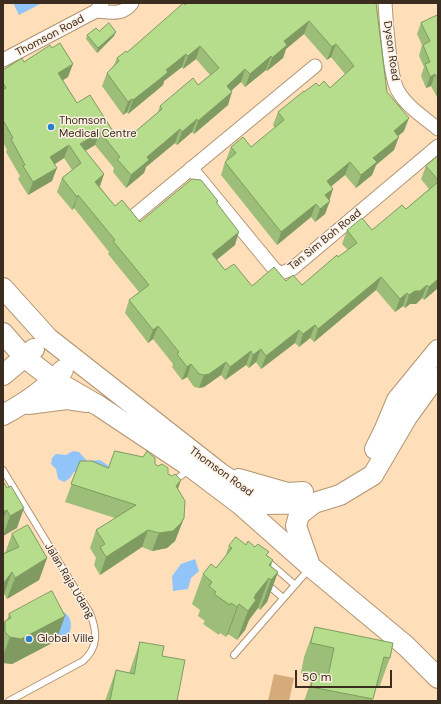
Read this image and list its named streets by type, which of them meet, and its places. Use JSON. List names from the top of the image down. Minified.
{"streets":{"main road":["Thomson Road"],"street":["Dyson Road","Tan Sim Boh Road"],"lane":["Jalan Raja Udang"]},"places":["Thomson Medical Centre","Global Ville"],"scale_bar":"50 m"}
